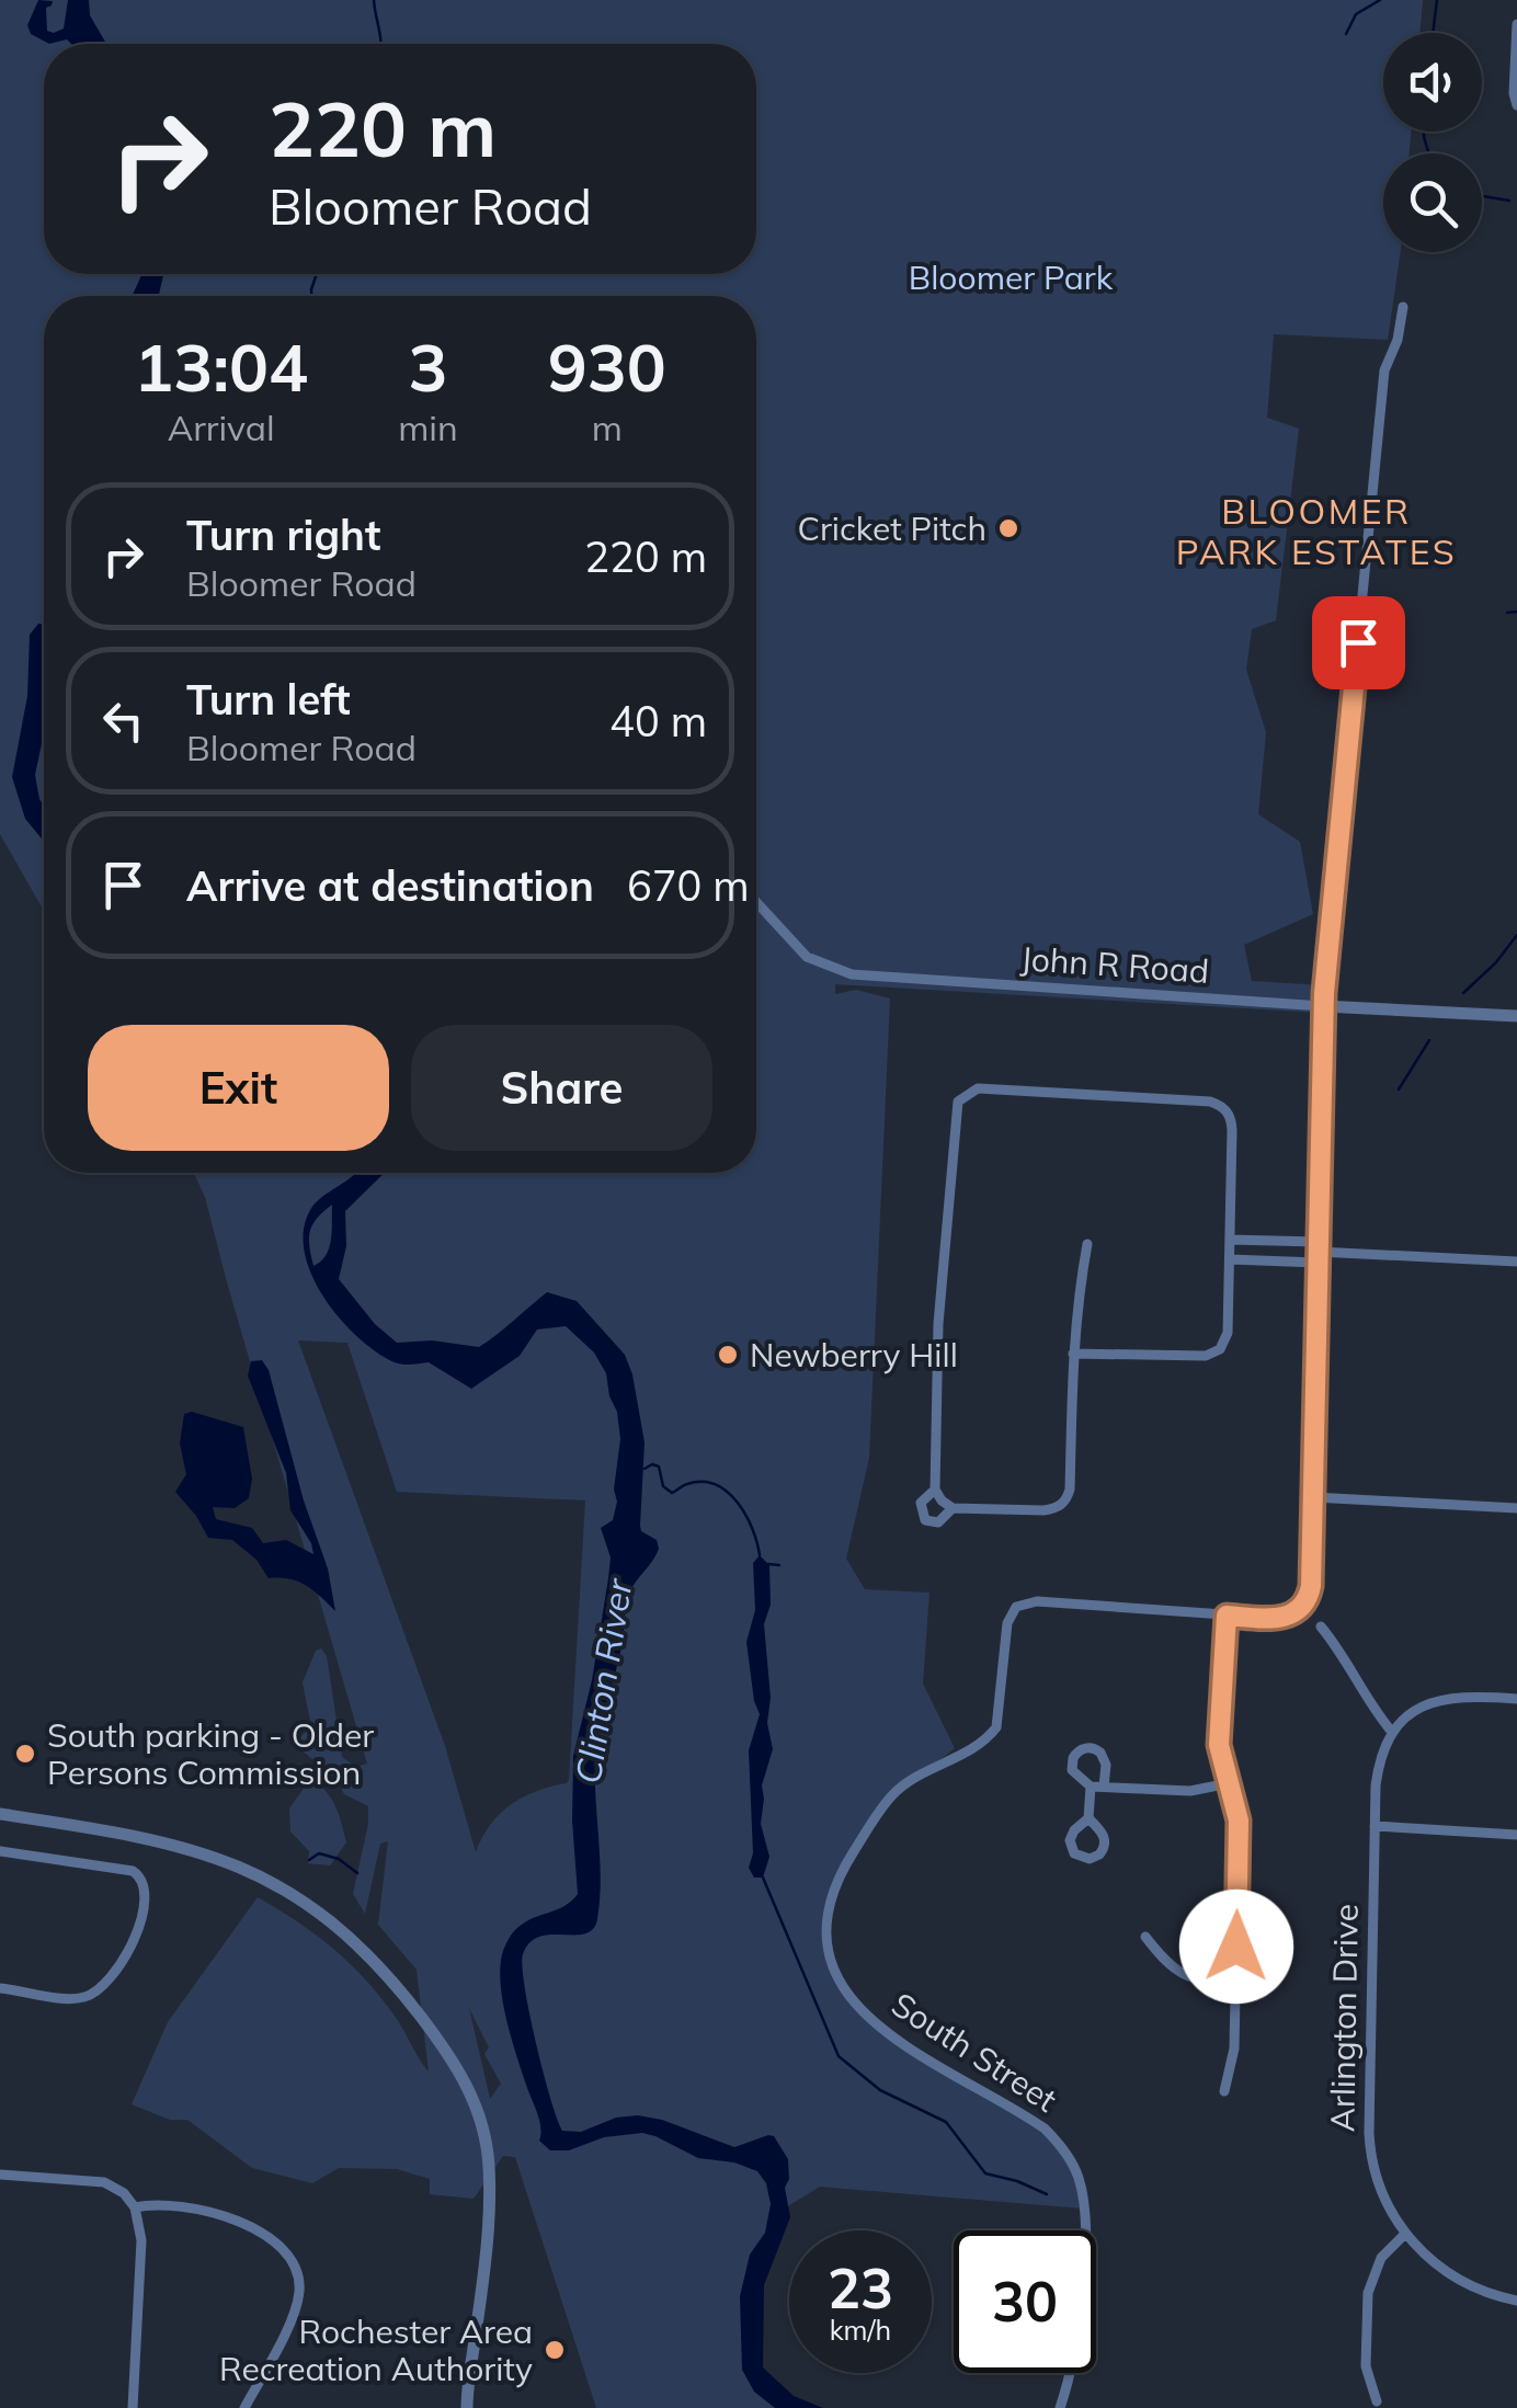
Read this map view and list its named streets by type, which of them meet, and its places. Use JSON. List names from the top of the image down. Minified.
{"streets":{"street":["John R Road","Arlington Drive","South Street"]},"districts":["BLOOMER PARK ESTATES"],"water":["Clinton River"],"parks":["Bloomer Park"],"places":["Cricket Pitch","Newberry Hill","South parking - Older Persons Commission","Rochester Area Recreation Authority"],"page":{"turn":["220 m","Bloomer Road"],"eta":["13:04","Arrival","3","min","930","m"],"list":[{"name":"Turn right","note":"Bloomer Road","value":"220 m"},{"name":"Turn left","note":"Bloomer Road","value":"40 m"},{"name":"Arrive at destination","value":"670 m"}],"buttons":["Exit","Share"],"speed":"23 km/h","limit":"30"}}
